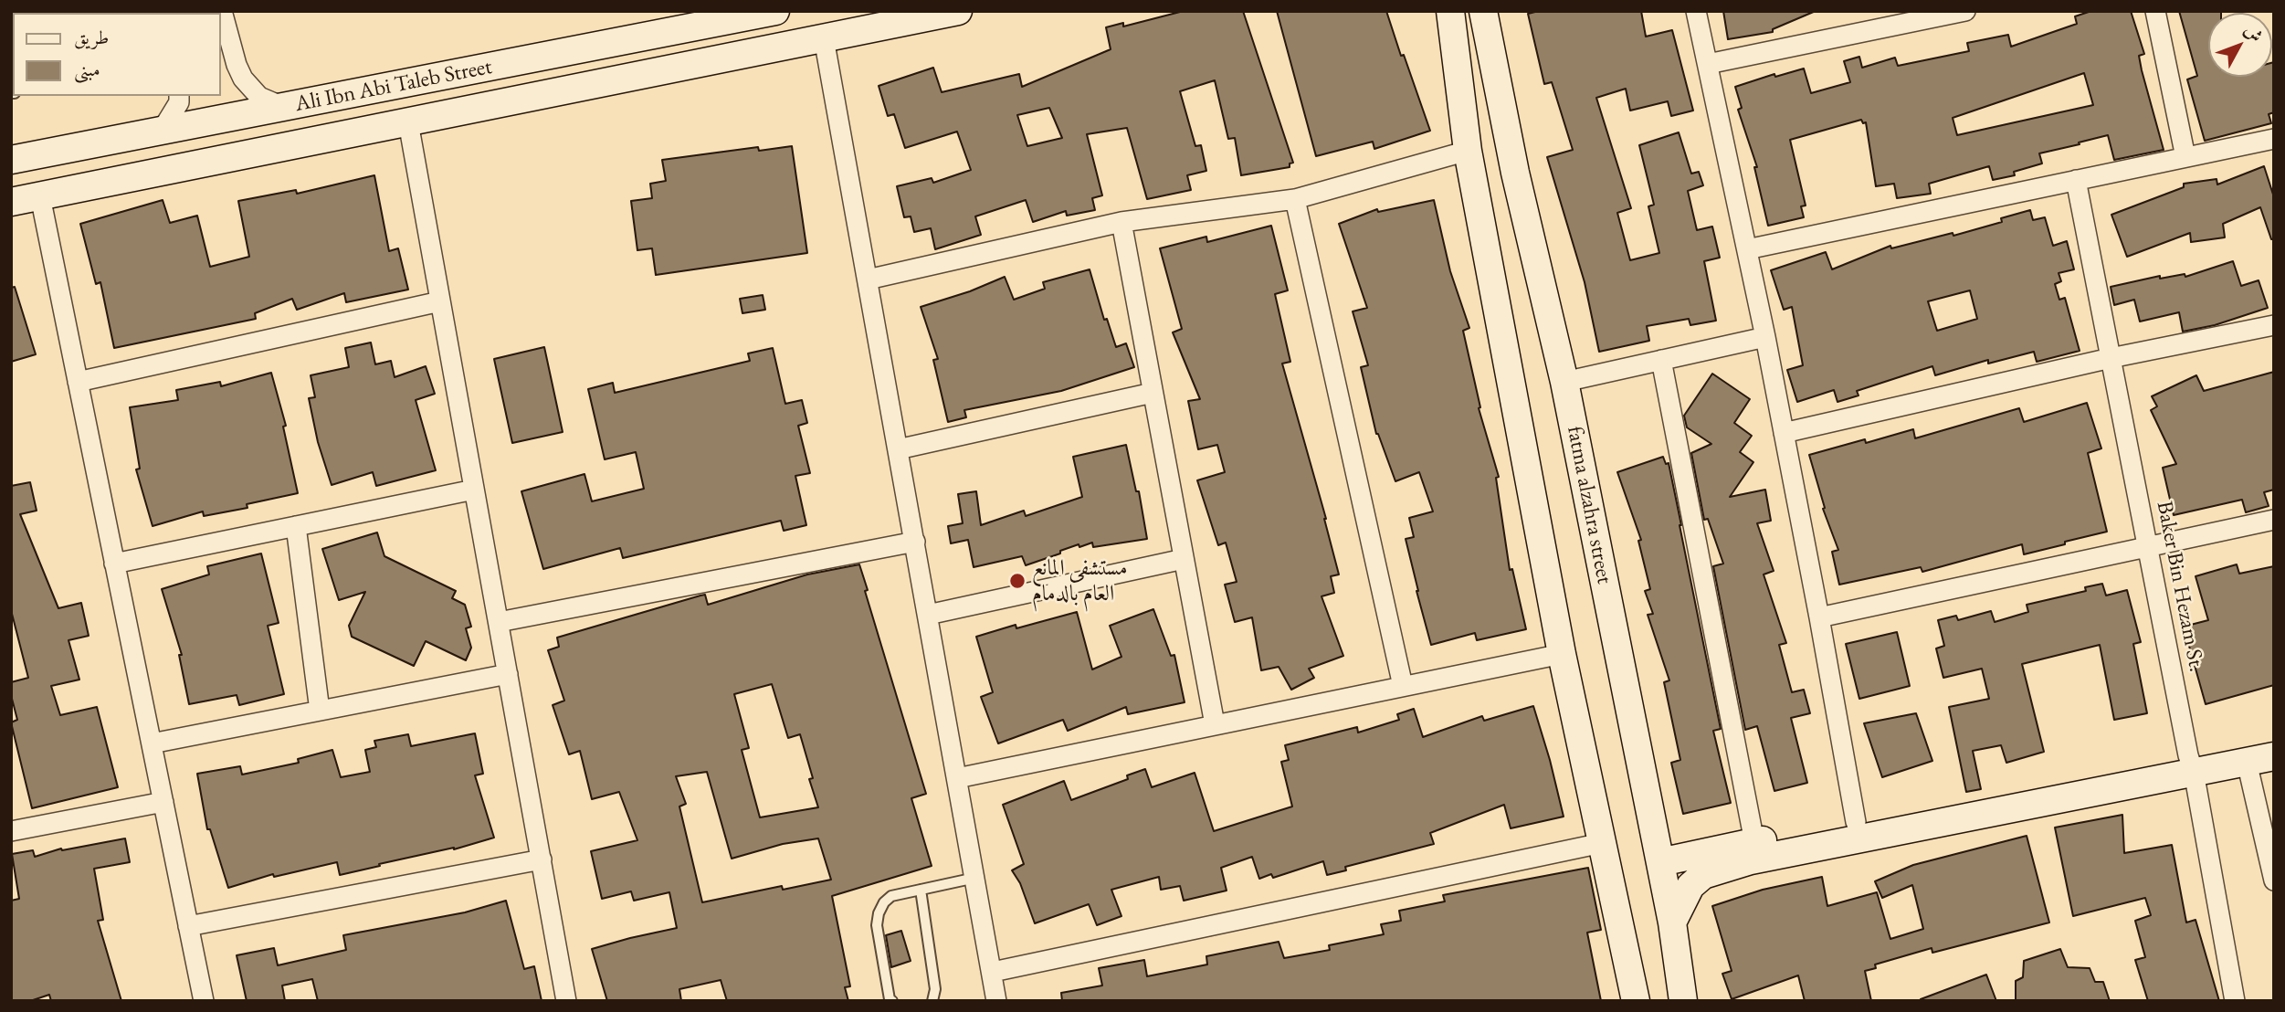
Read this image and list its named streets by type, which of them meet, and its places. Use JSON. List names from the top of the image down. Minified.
{"streets":{"street":["Ali Ibn Abi Taleb Street","fatma alzahra street","Baker Bin Hezam St."]},"places":["مستشفى المانع العام بالدمام"],"legend":["طريق","مبنى"],"north":"top right"}
